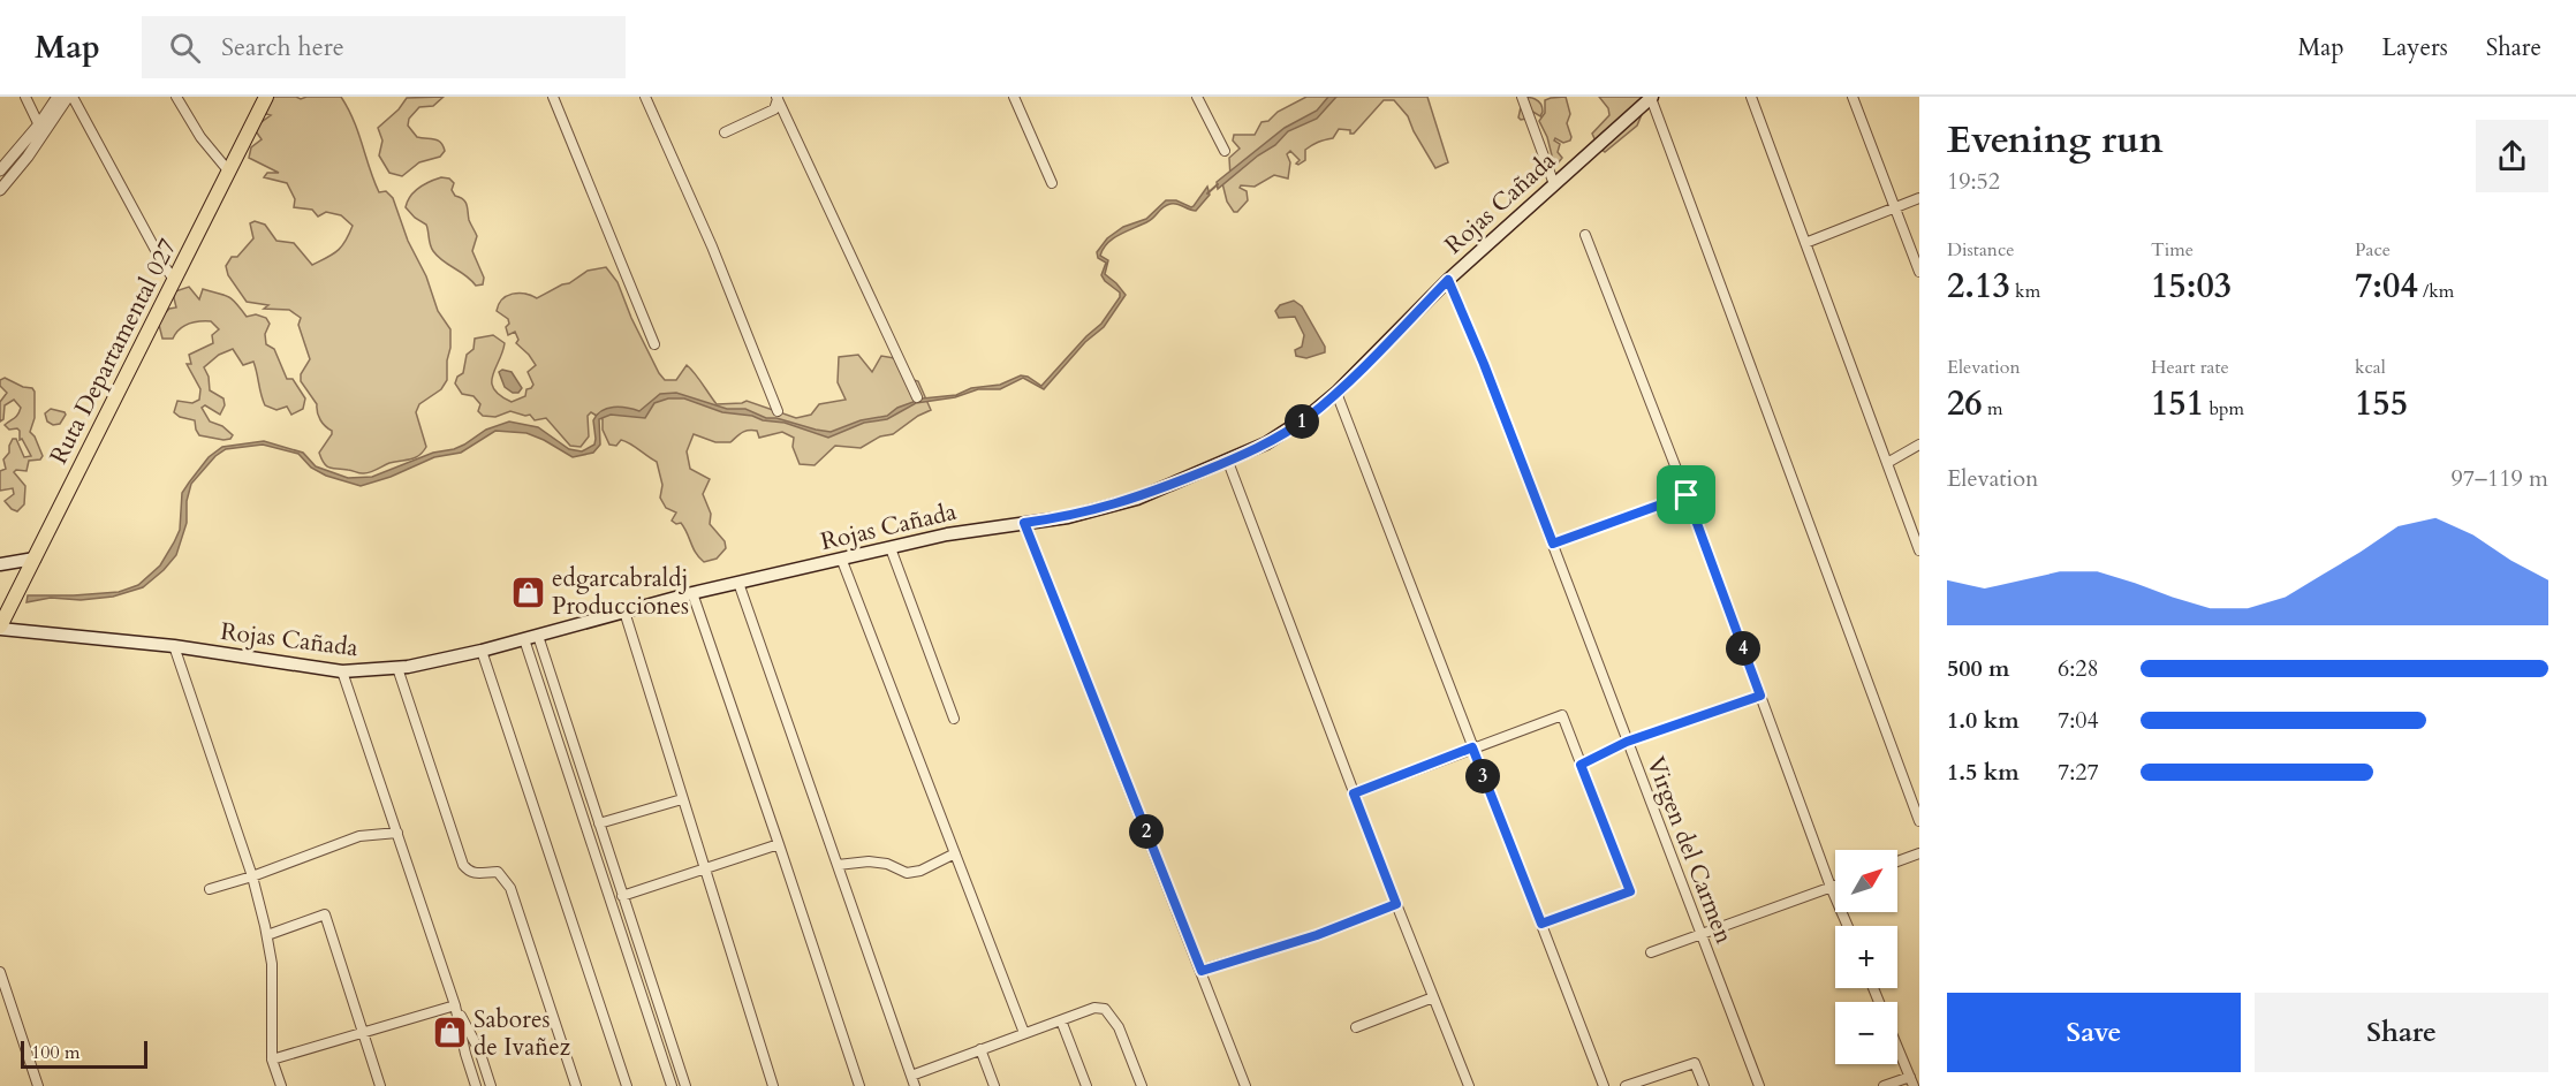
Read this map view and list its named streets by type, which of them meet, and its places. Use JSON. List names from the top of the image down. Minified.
{"streets":{"main road":["Rojas Cañada","Ruta Departamental 027"],"street":["Virgen del Carmen"]},"crossings":[["Rojas Cañada","Ruta Departamental 027"],["Rojas Cañada","Virgen del Carmen"]],"places":{"shop":["edgarcabraldj Producciones","Sabores de Ivañez"]},"scale_bar":"100 m","north":"top right","page":{"header":"Map","search":"Search here","nav":["Map","Layers","Share"],"heading":["Evening run","19:52"],"stats":[["Distance","2.13 km"],["Time","15:03"],["Pace","7:04 /km"],["Elevation","26 m"],["Heart rate","151 bpm"],["kcal","155"]],"pins":["1","4","3","2"],"chart":["Elevation","97–119 m"],"list":[{"name":"500 m","note":"6:28"},{"name":"1.0 km","note":"7:04"},{"name":"1.5 km","note":"7:27"}],"map_buttons":["+","−"],"buttons":["Save","Share"],"scale":"100 m"}}
